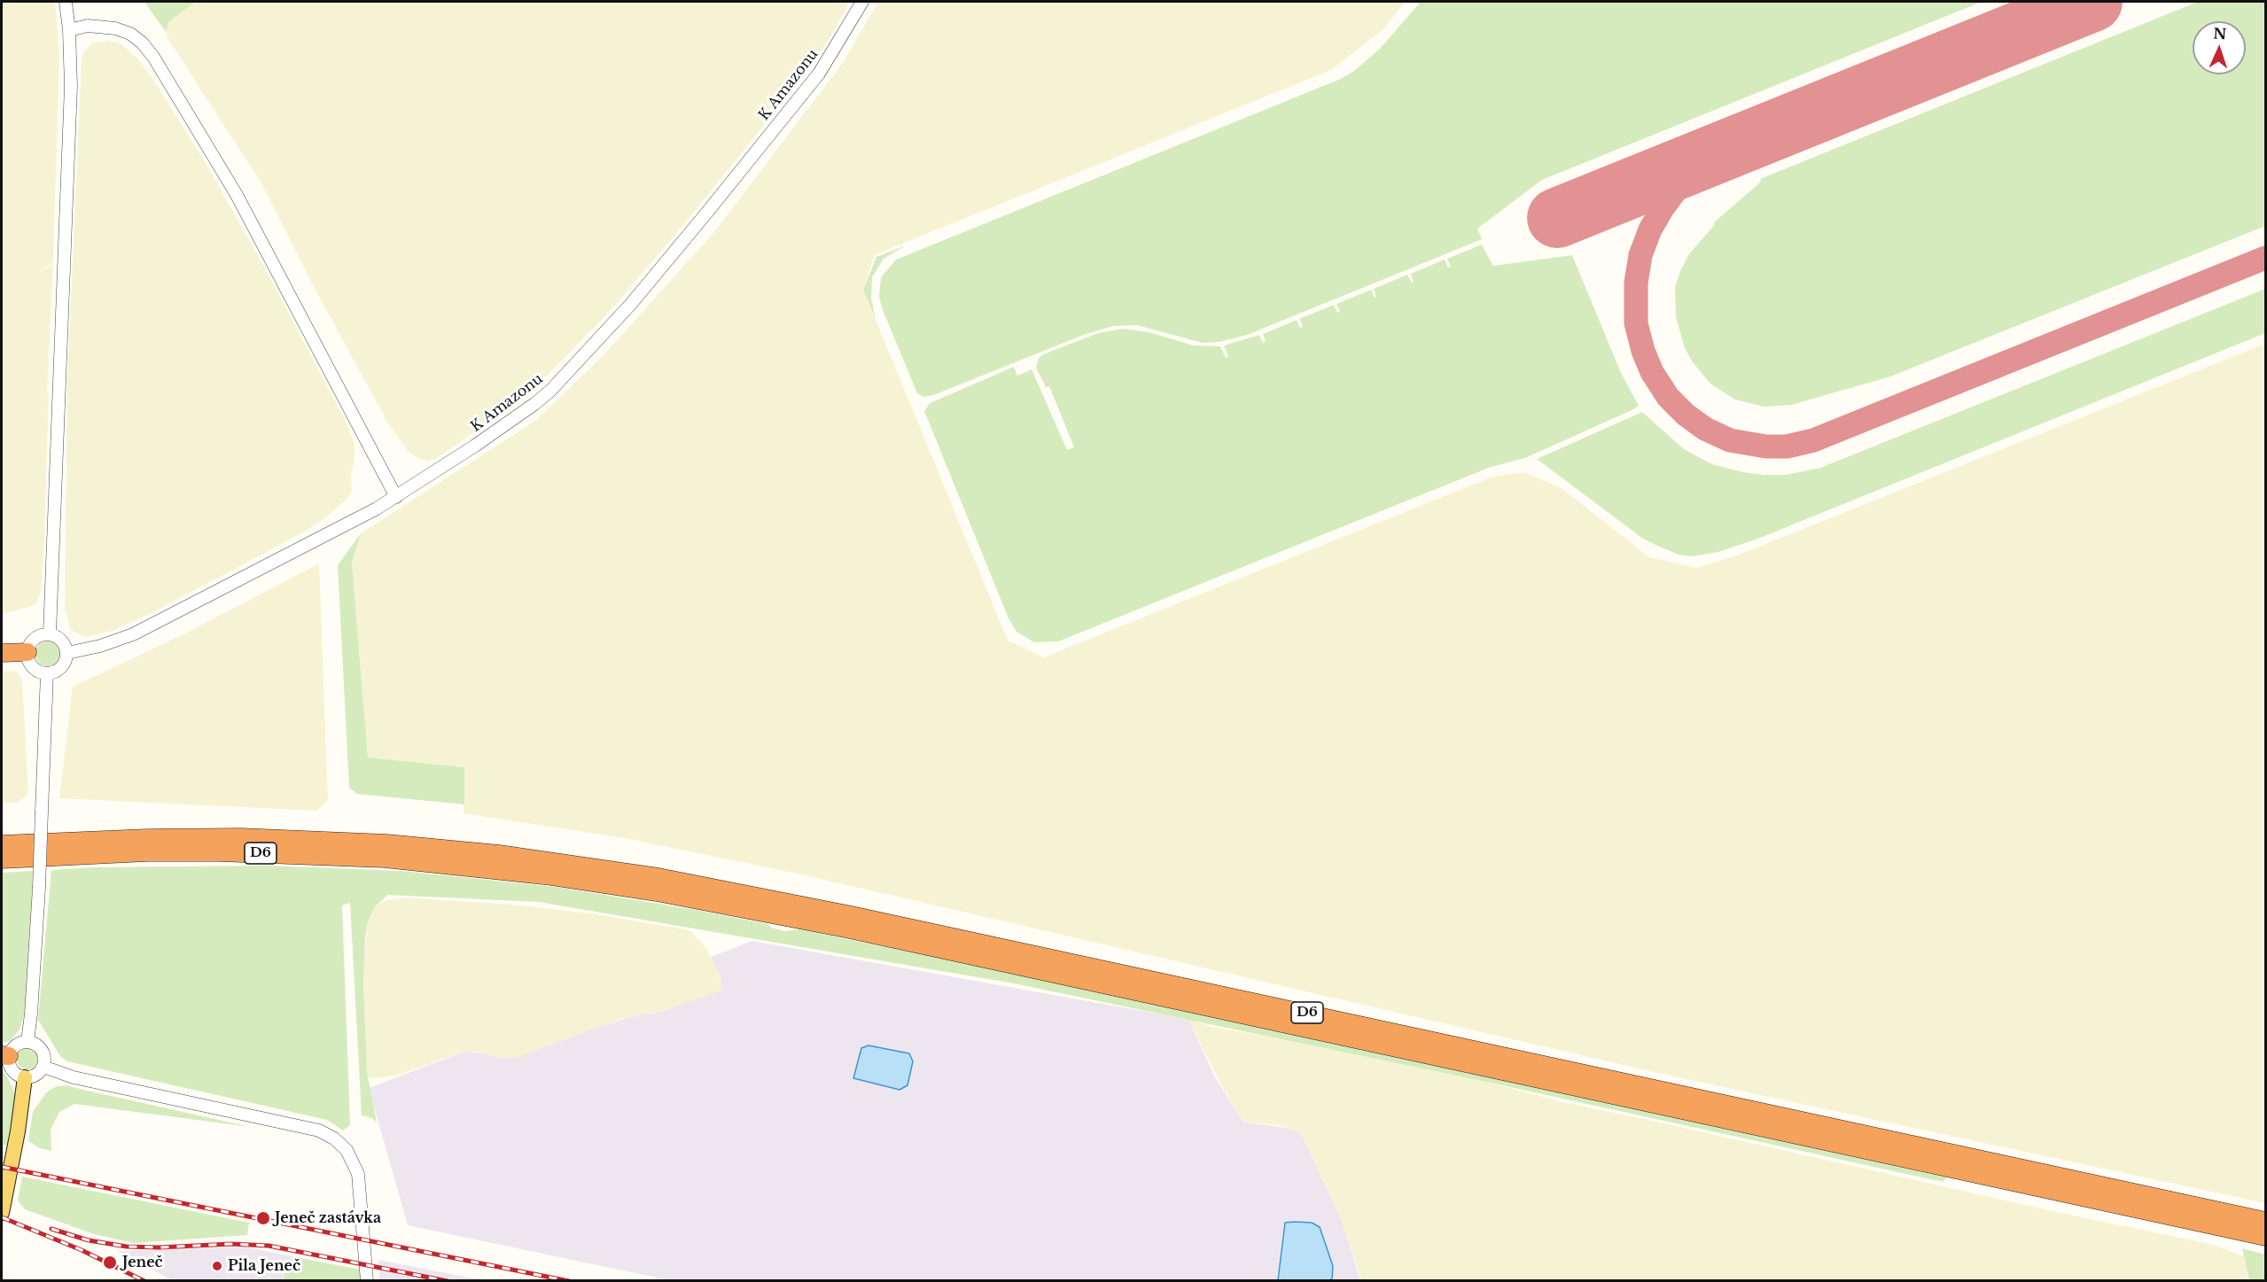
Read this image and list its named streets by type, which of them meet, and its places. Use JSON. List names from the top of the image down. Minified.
{"streets":{"highway":["D6"],"street":["K Amazonu"]},"places":["Jeneč zastávka","Jeneč","Pila Jeneč"],"north":"top"}
